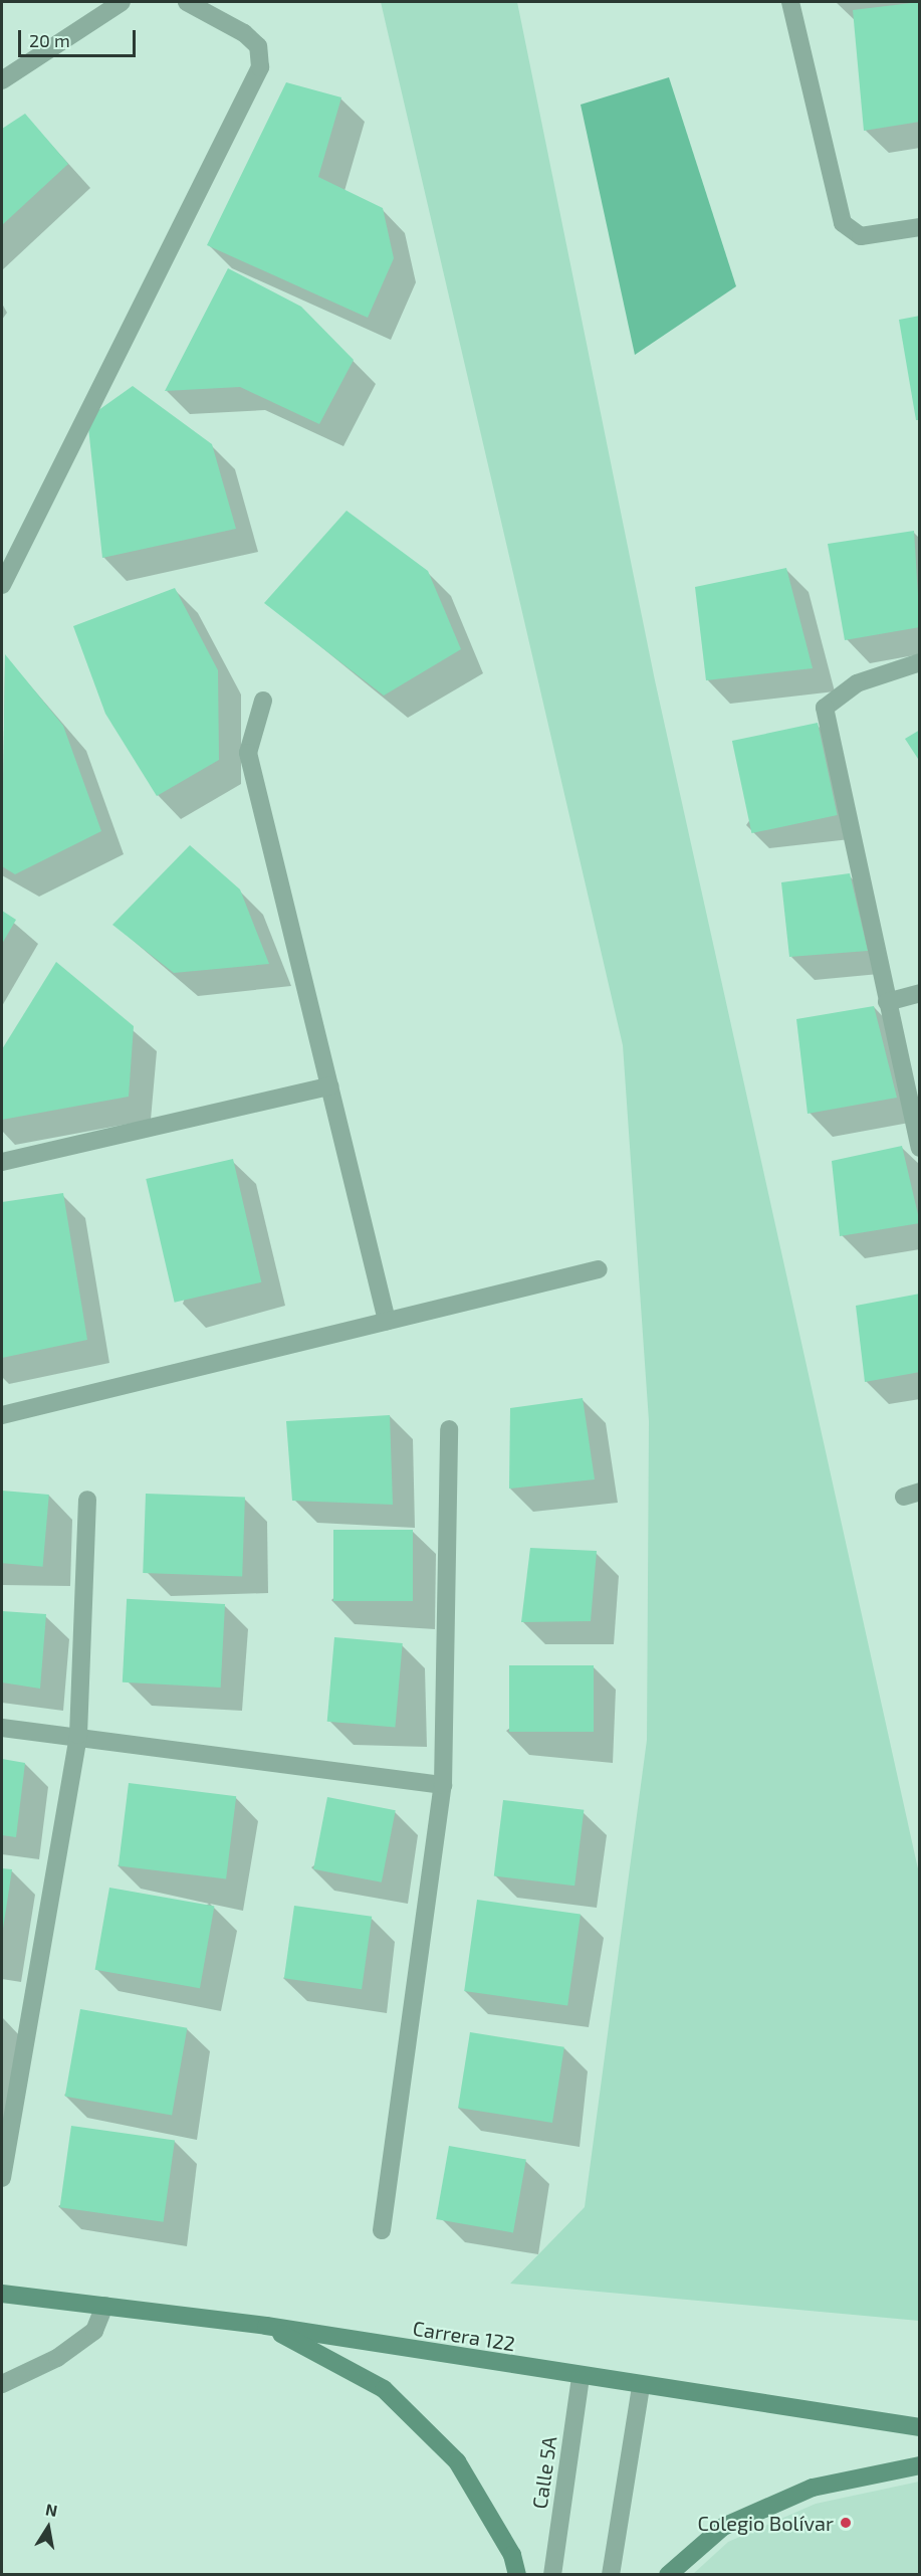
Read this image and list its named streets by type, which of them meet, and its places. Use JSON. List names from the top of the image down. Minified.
{"streets":{"street":["Carrera 122","Calle 5A"]},"crossings":[["Carrera 122","Calle 5A"]],"places":["Colegio Bolívar"],"scale_bar":"20 m","north":"top"}
